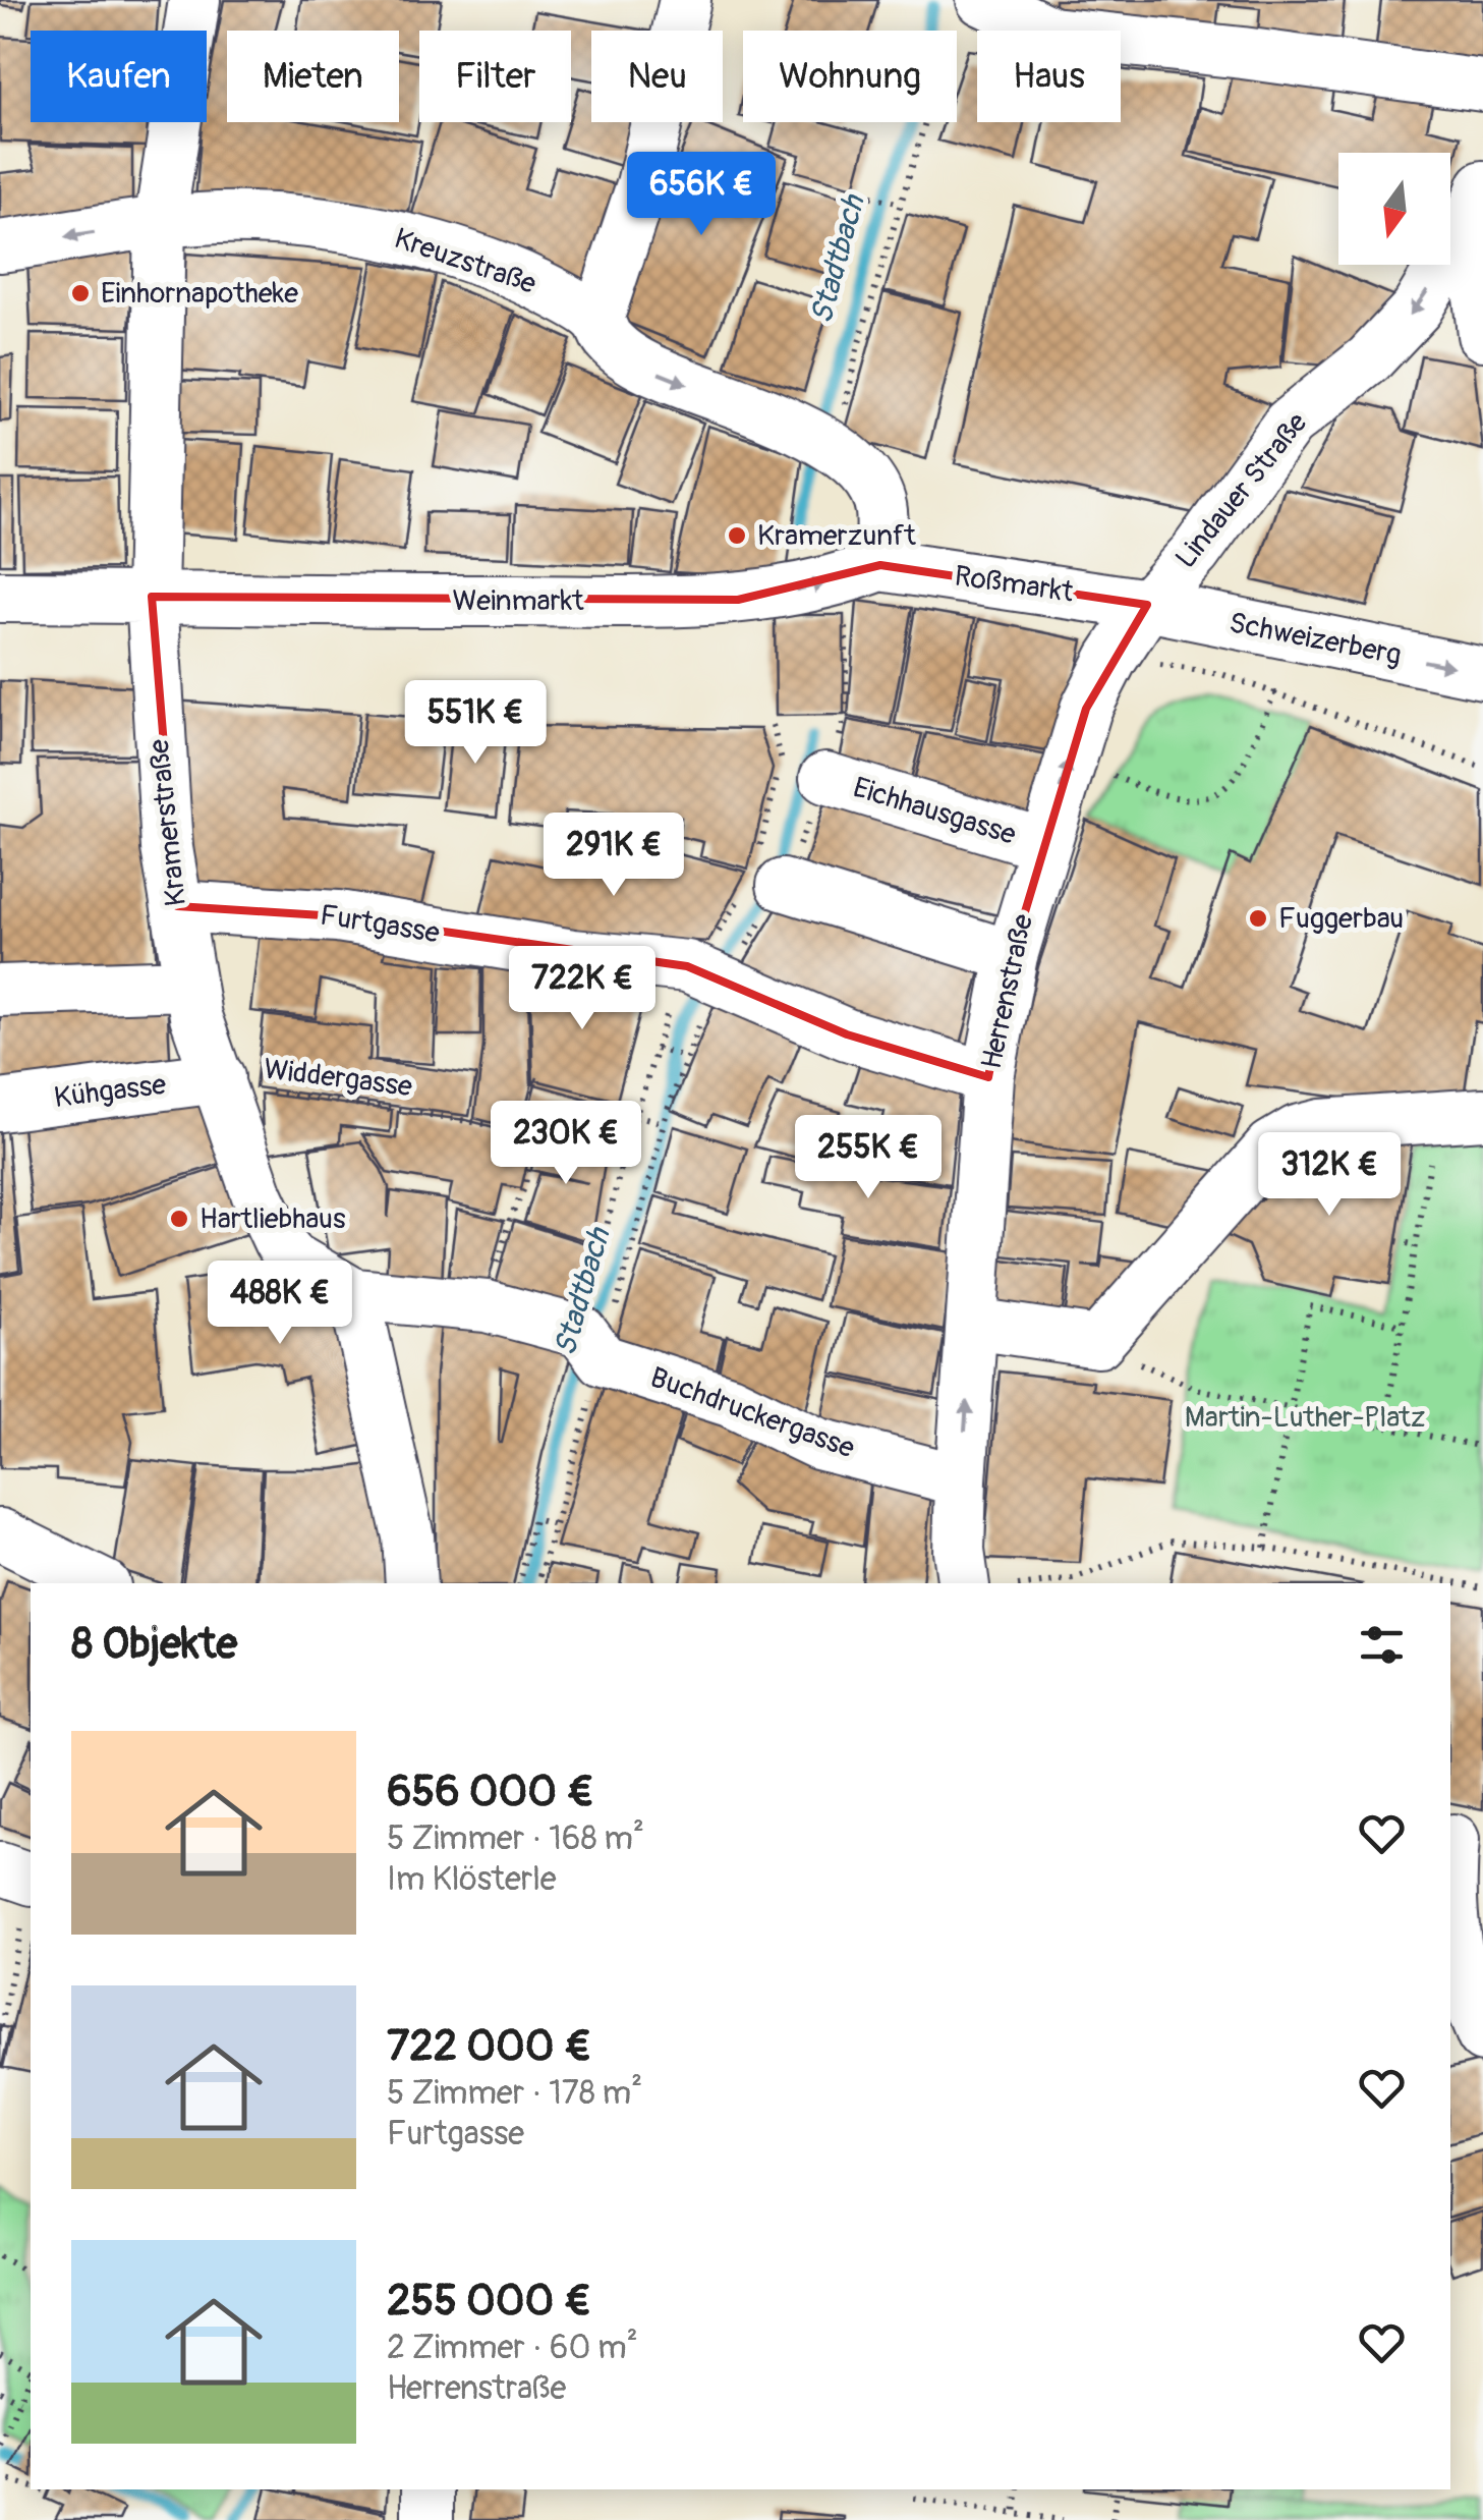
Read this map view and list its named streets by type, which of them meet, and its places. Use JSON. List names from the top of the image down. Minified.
{"streets":{"street":["Kreuzstraße","Lindauer Straße","Roßmarkt","Weinmarkt","Schweizerberg","Eichhausgasse","Kramerstraße","Furtgasse","Herrenstraße","Kühgasse","Buchdruckergasse"],"path":["Widdergasse"]},"crossings":[["Kreuzstraße","Roßmarkt"],["Kreuzstraße","Weinmarkt"],["Kreuzstraße","Kramerstraße"],["Lindauer Straße","Roßmarkt"],["Lindauer Straße","Schweizerberg"],["Lindauer Straße","Herrenstraße"],["Roßmarkt","Weinmarkt"],["Roßmarkt","Schweizerberg"],["Roßmarkt","Herrenstraße"],["Weinmarkt","Kramerstraße"],["Schweizerberg","Herrenstraße"],["Eichhausgasse","Herrenstraße"],["Kramerstraße","Furtgasse"],["Kramerstraße","Widdergasse"],["Kramerstraße","Kühgasse"],["Kramerstraße","Buchdruckergasse"],["Furtgasse","Herrenstraße"],["Herrenstraße","Buchdruckergasse"],["Widdergasse","Kühgasse"]],"one_way":["Lindauer Straße","Schweizerberg"],"water":["Stadtbach"],"parks":["Martin-Luther-Platz"],"places":["Einhornapotheke","Kramerzunft","Fuggerbau","Hartliebhaus"],"north":"bottom","page":{"chip":["Kaufen","Mieten","Filter","Neu","Wohnung","Haus"],"price":["656K €","551K €","291K €","722K €","230K €","255K €","312K €","488K €"],"heading":"8 Objekte","list":[{"name":"656 000 €","note":"5 Zimmer · 168 m² · Im Klösterle"},{"name":"722 000 €","note":"5 Zimmer · 178 m² · Furtgasse"},{"name":"255 000 €","note":"2 Zimmer · 60 m² · Herrenstraße"}]}}
